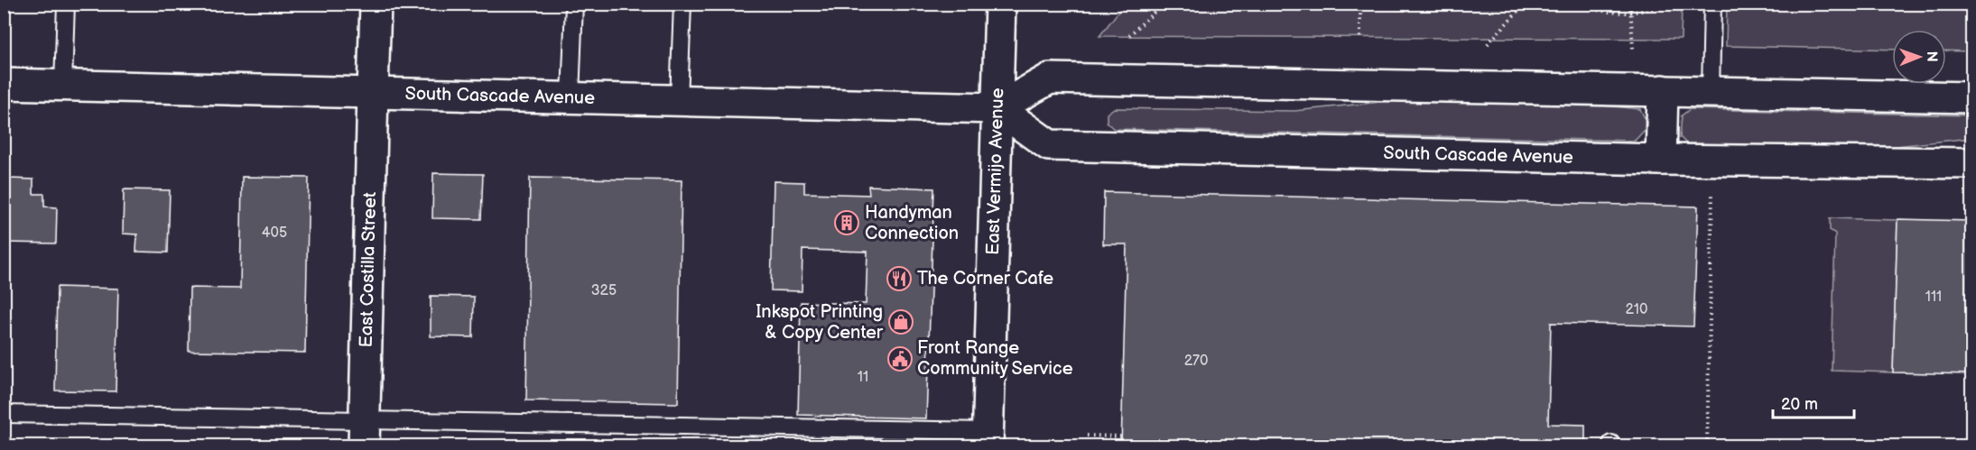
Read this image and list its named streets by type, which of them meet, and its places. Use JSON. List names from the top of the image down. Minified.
{"streets":{"main road":["South Cascade Avenue","East Vermijo Avenue","East Costilla Street"]},"crossings":[["South Cascade Avenue","East Vermijo Avenue"],["South Cascade Avenue","East Costilla Street"]],"places":{"building":["Handyman Connection"],"restaurant":["The Corner Cafe"],"shop":["Inkspot Printing & Copy Center"],"public building":["Front Range Community Service"]},"house_numbers":["405","325","111","210","270","11"],"scale_bar":"20 m","north":"right"}
